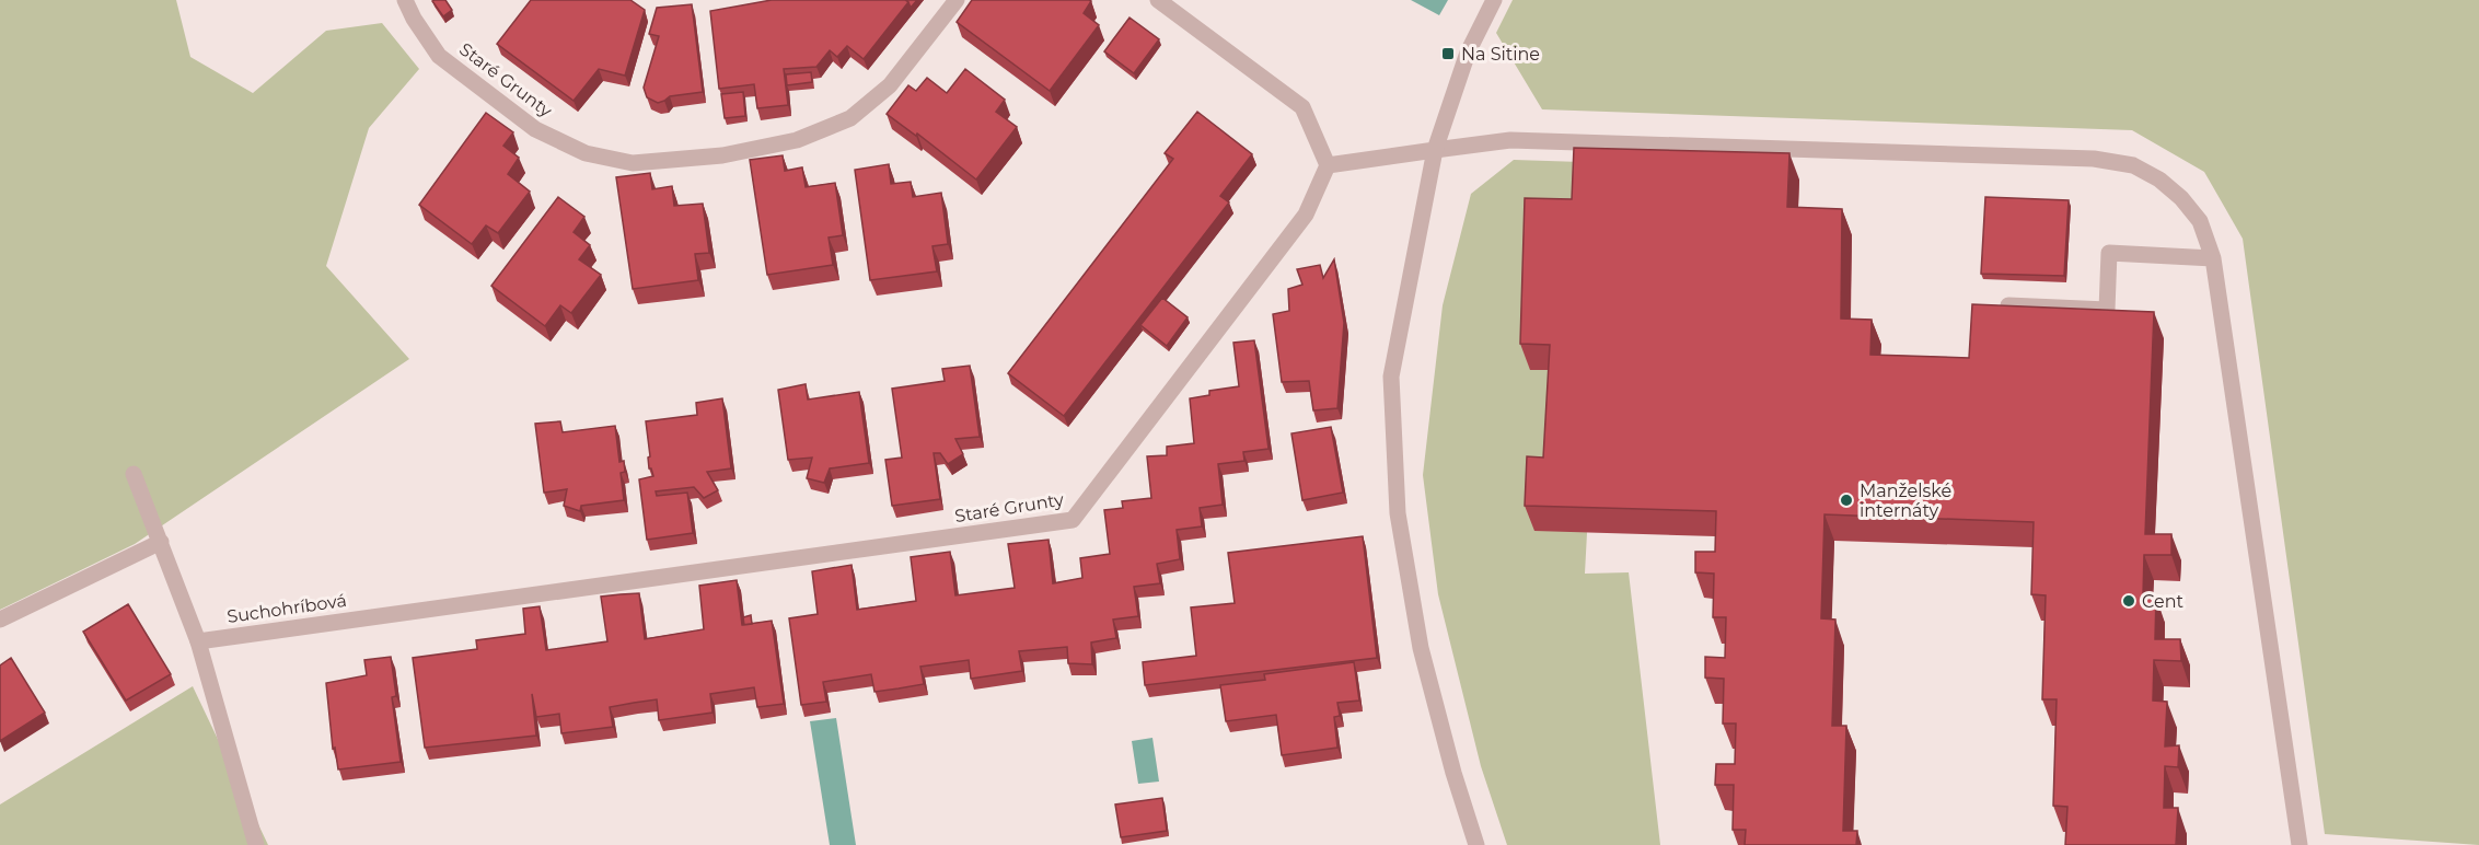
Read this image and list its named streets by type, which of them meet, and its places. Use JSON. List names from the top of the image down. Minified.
{"streets":{"street":["Staré Grunty","Suchohríbová"]},"crossings":[["Staré Grunty","Suchohríbová"]],"places":{"transit":["Na Sitine"],"other":["Manželské internáty","Cent"]}}
